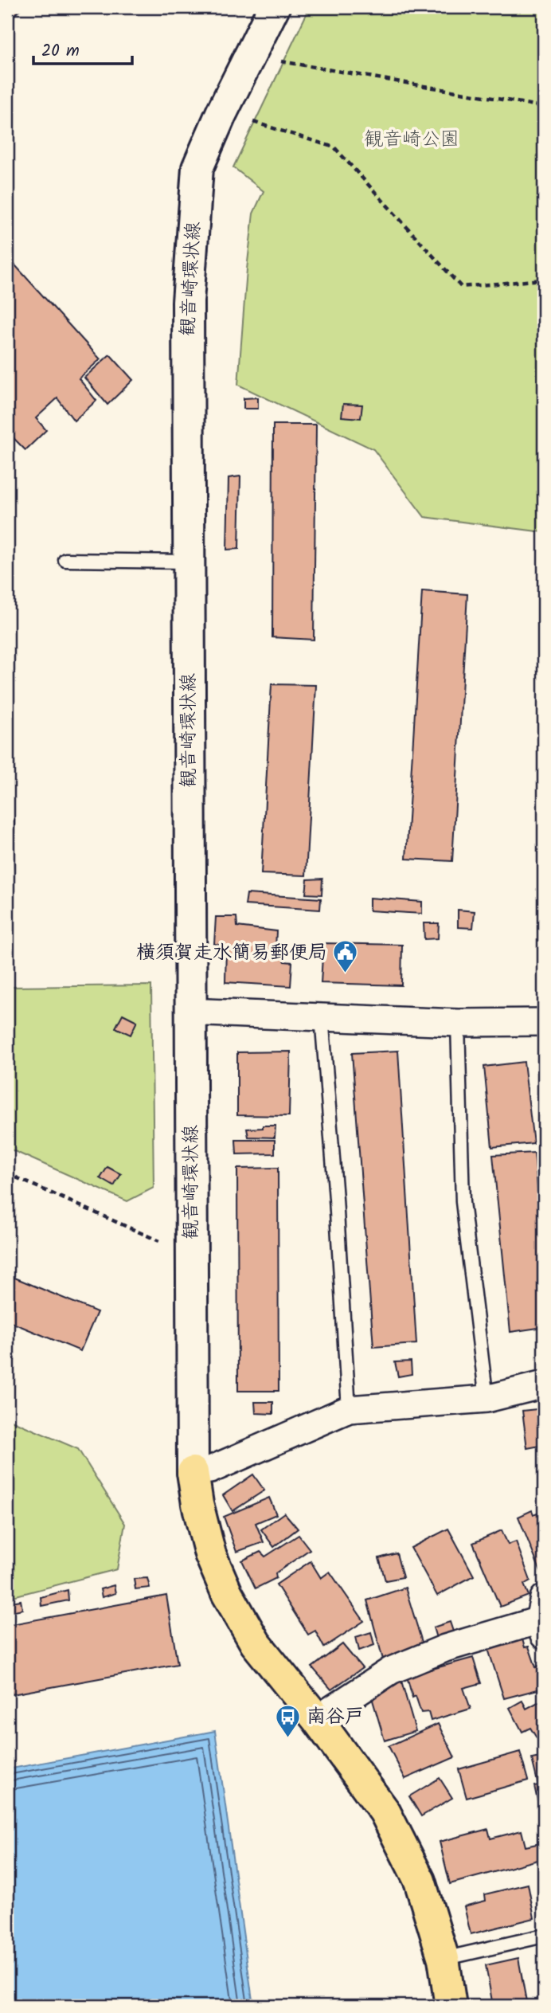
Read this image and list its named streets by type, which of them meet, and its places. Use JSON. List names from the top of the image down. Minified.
{"streets":{"main road":["観音崎環状線"]},"parks":["観音崎公園"],"places":{"public building":["横須賀走水簡易郵便局"],"bus stop":["南谷戸"]},"scale_bar":"20 m"}
